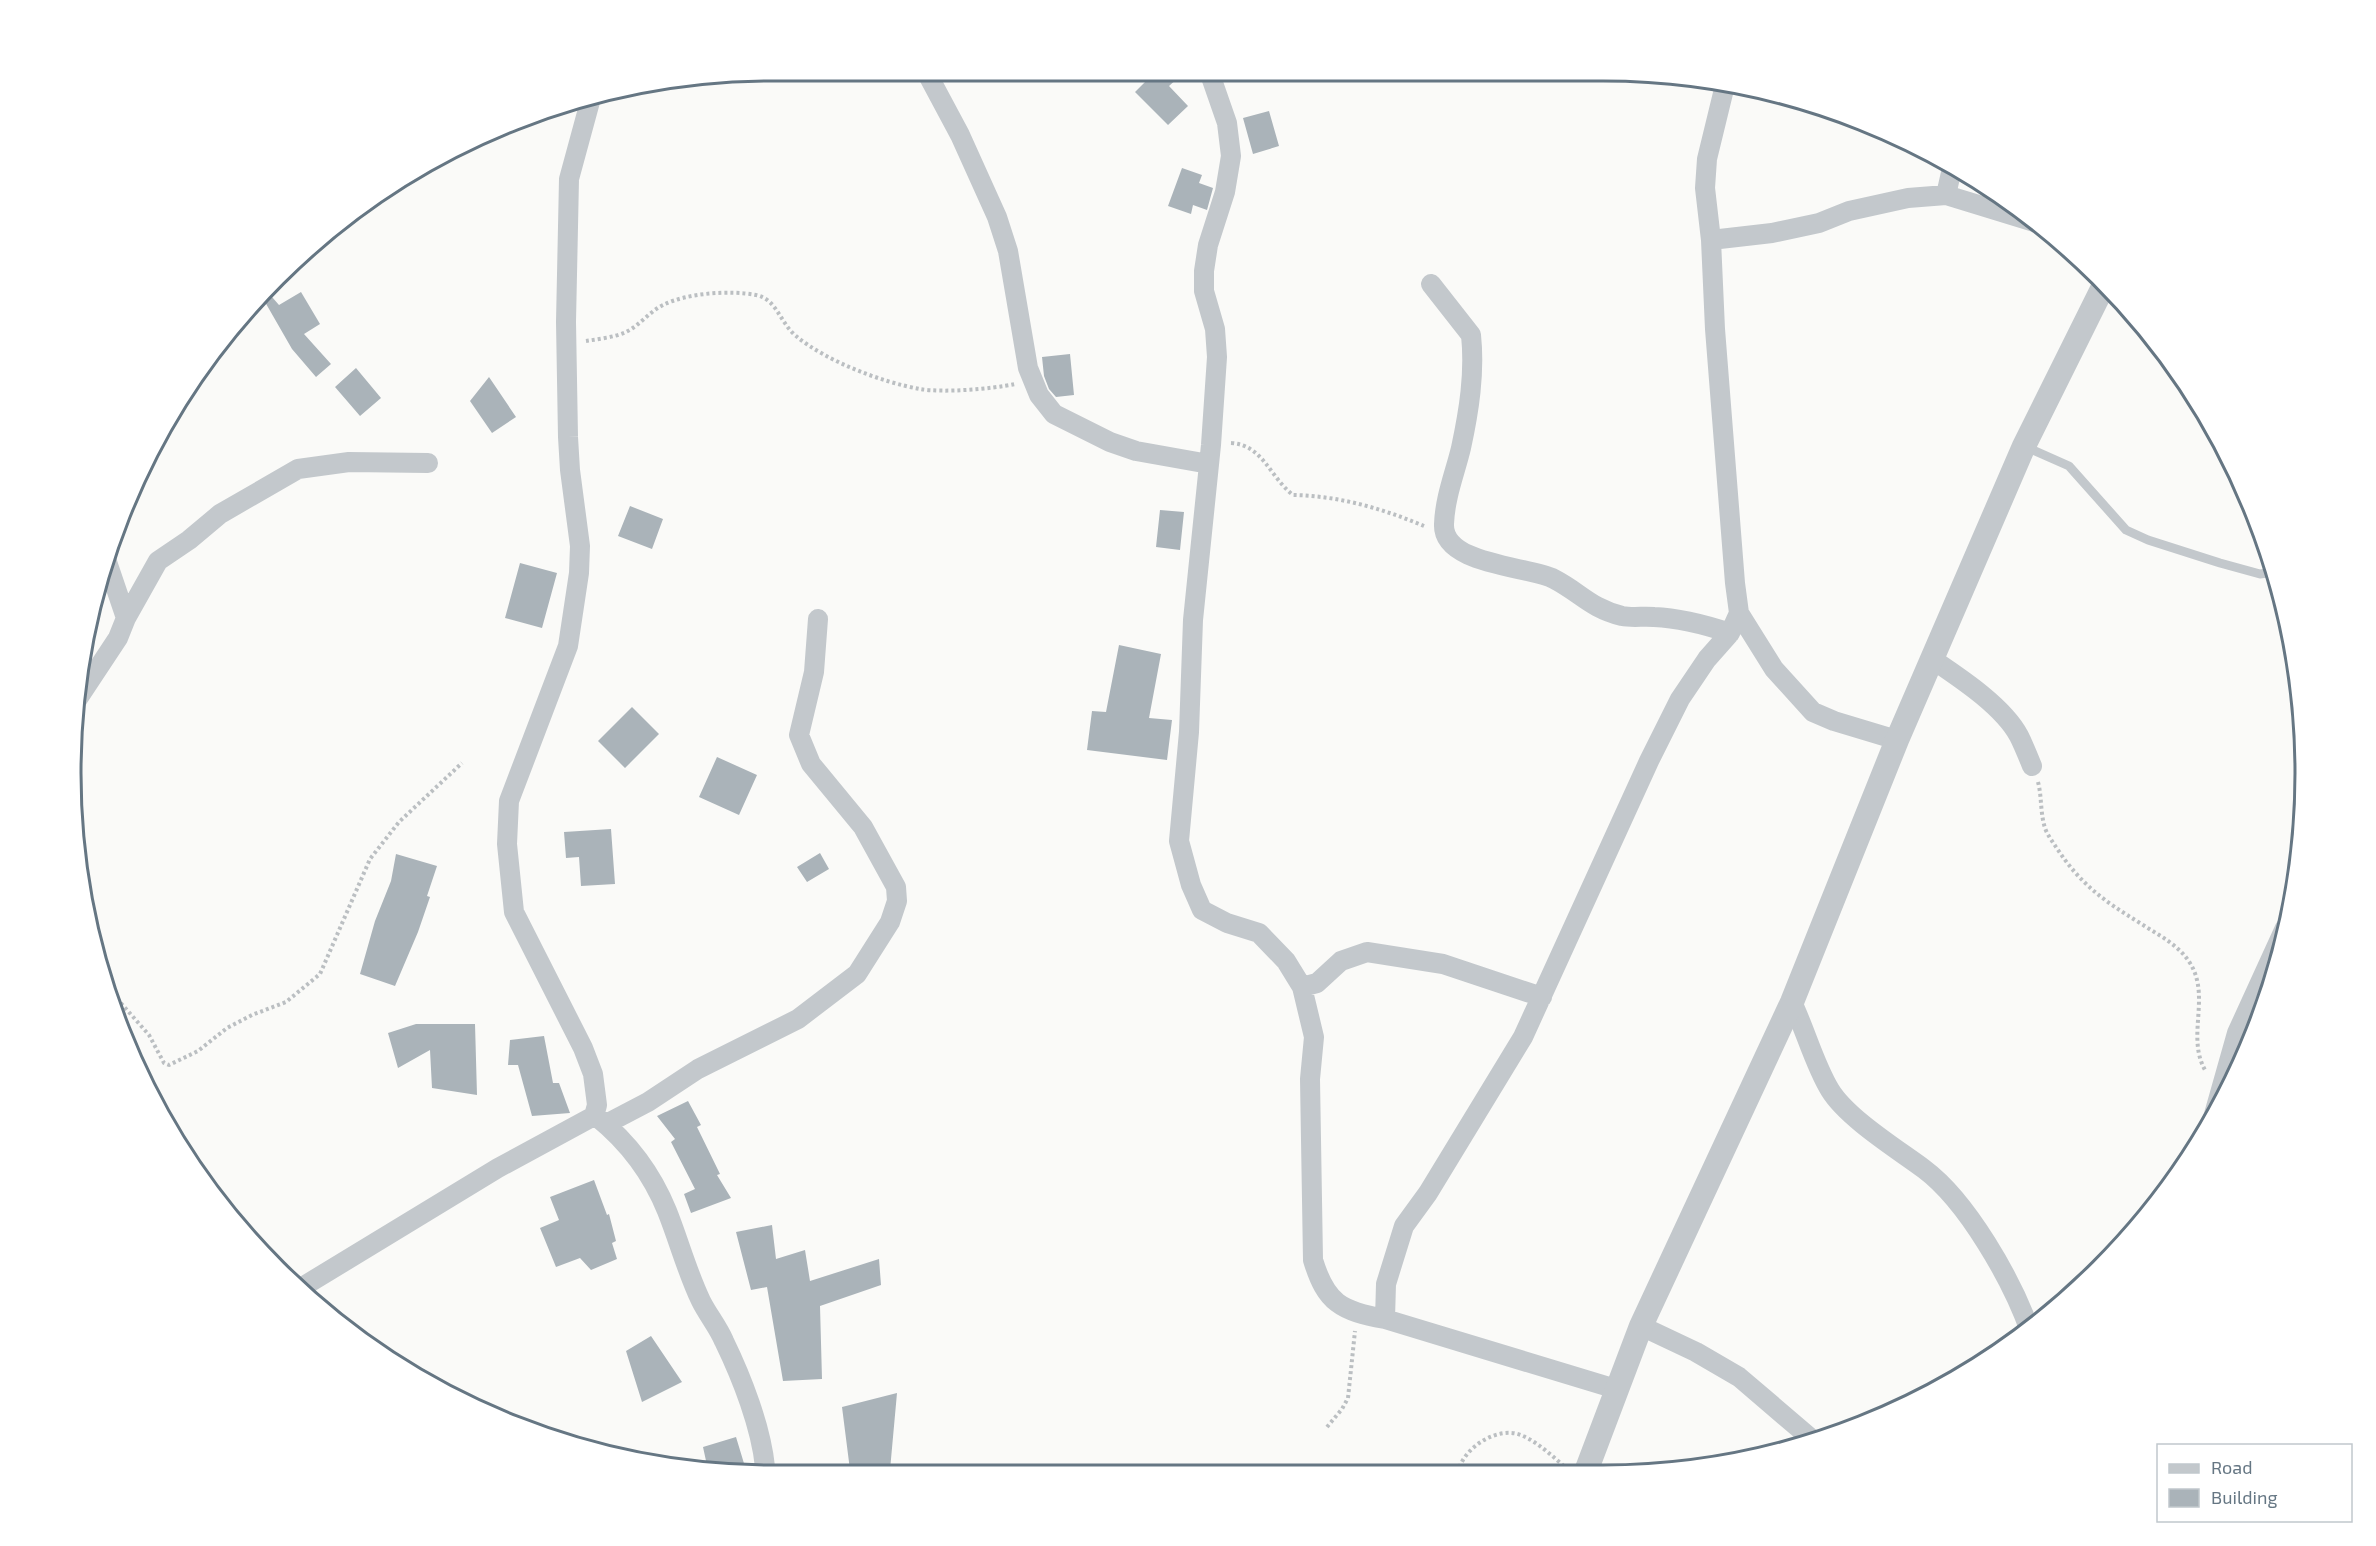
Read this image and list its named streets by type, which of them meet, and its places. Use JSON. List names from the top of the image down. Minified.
{"legend":["Road","Building"]}
